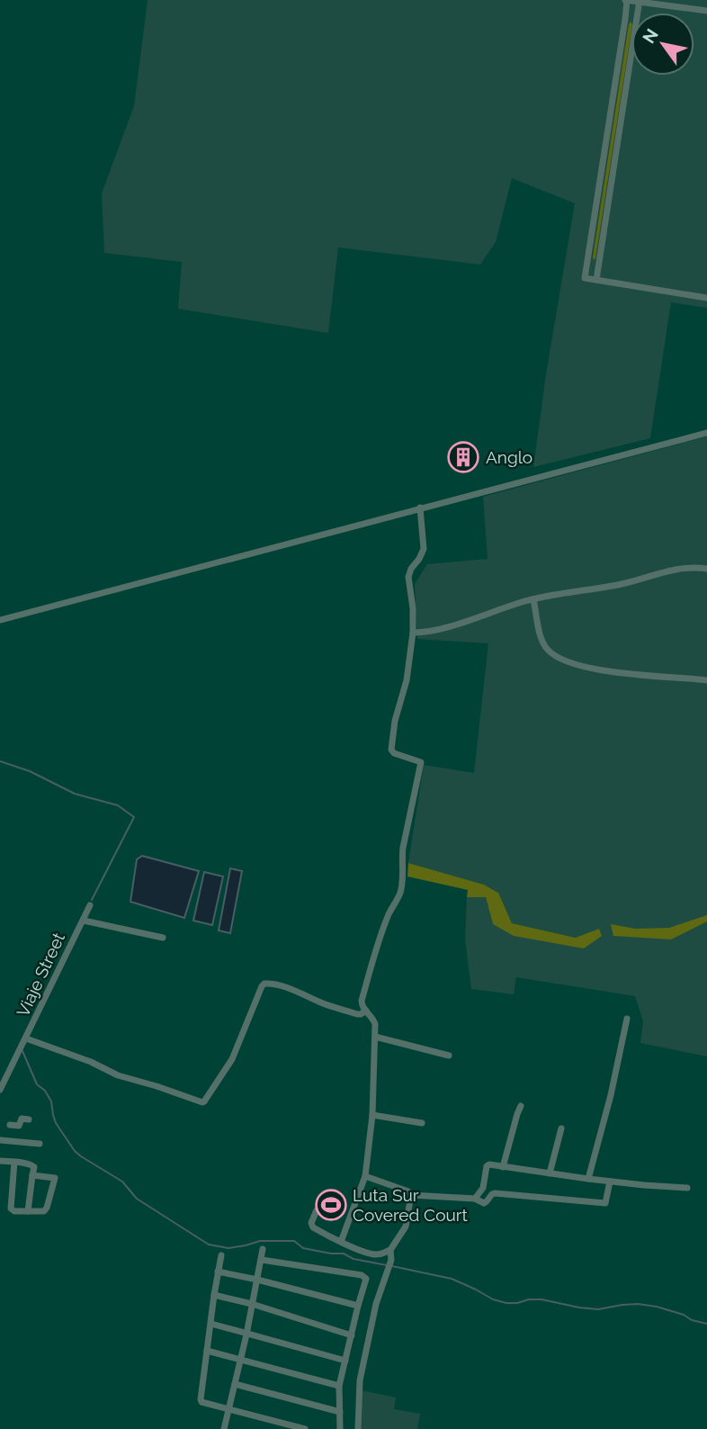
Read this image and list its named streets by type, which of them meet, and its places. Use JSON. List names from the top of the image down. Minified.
{"streets":{"street":["Viaje Street"]},"places":{"building":["Anglo"],"sports":["Luta Sur Covered Court"]},"north":"top left"}
